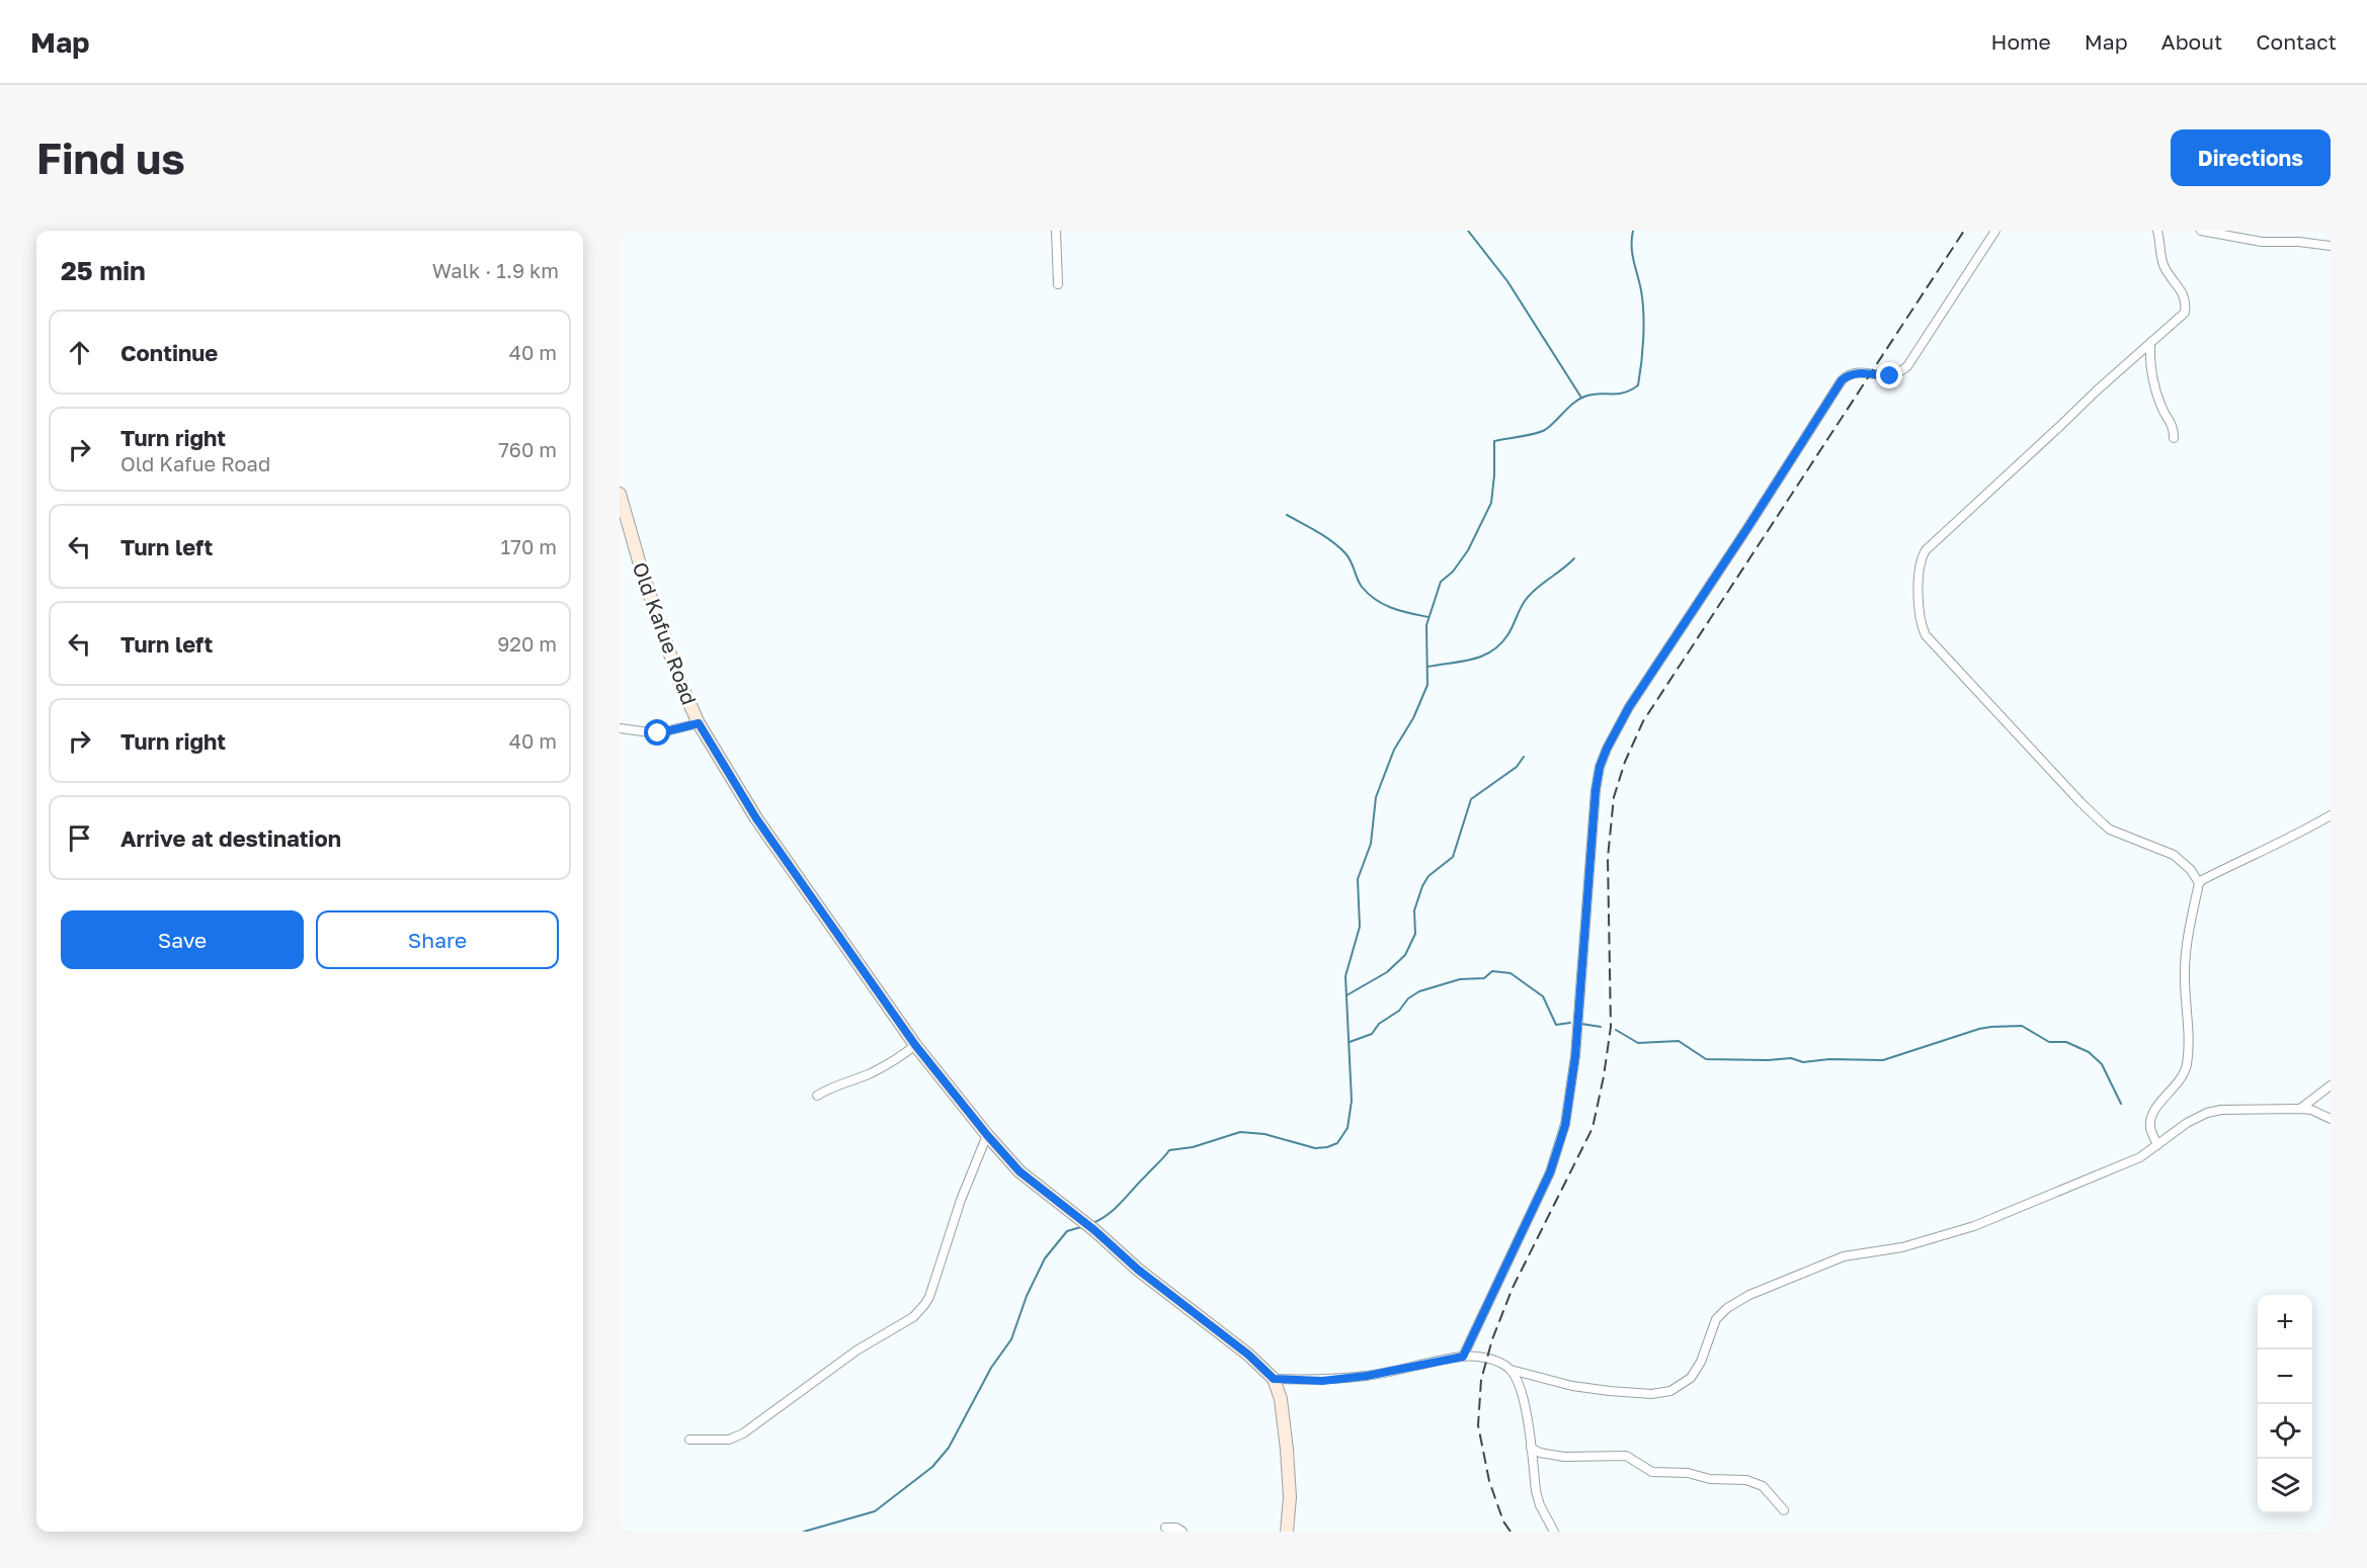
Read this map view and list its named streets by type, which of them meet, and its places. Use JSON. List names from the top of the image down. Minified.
{"streets":{"street":["Old Kafue Road"]},"page":{"header":"Map","nav":["Home","Map","About","Contact"],"buttons":["Directions",["Save","Share"]],"title":"Find us","heading":["25 min","Walk · 1.9 km"],"list":[["Continue","40 m"],["Turn right","Old Kafue Road","760 m"],["Turn left","170 m"],["Turn left","920 m"],["Turn right","40 m"],"Arrive at destination"],"map_buttons":["+","−"]}}
